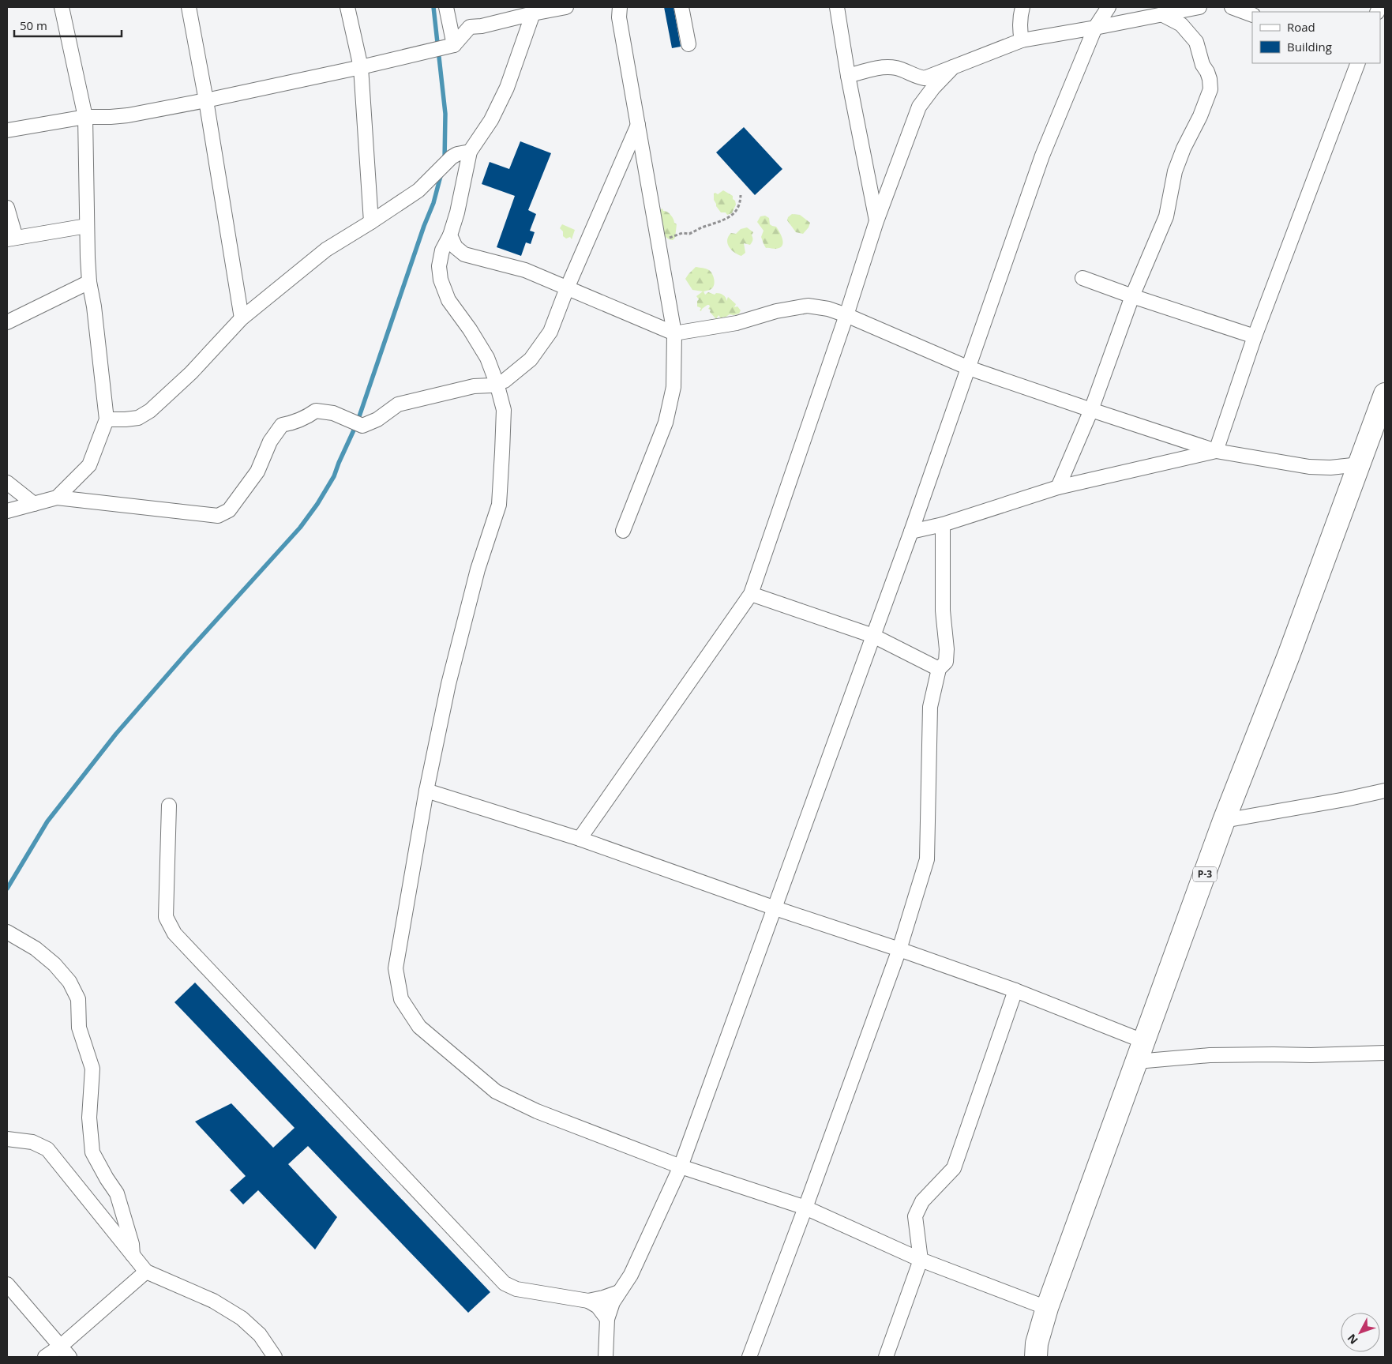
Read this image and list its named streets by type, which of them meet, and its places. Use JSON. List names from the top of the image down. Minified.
{"streets":{"highway":["P-3"]},"legend":["Road","Building"],"scale_bar":"50 m","north":"bottom left"}
